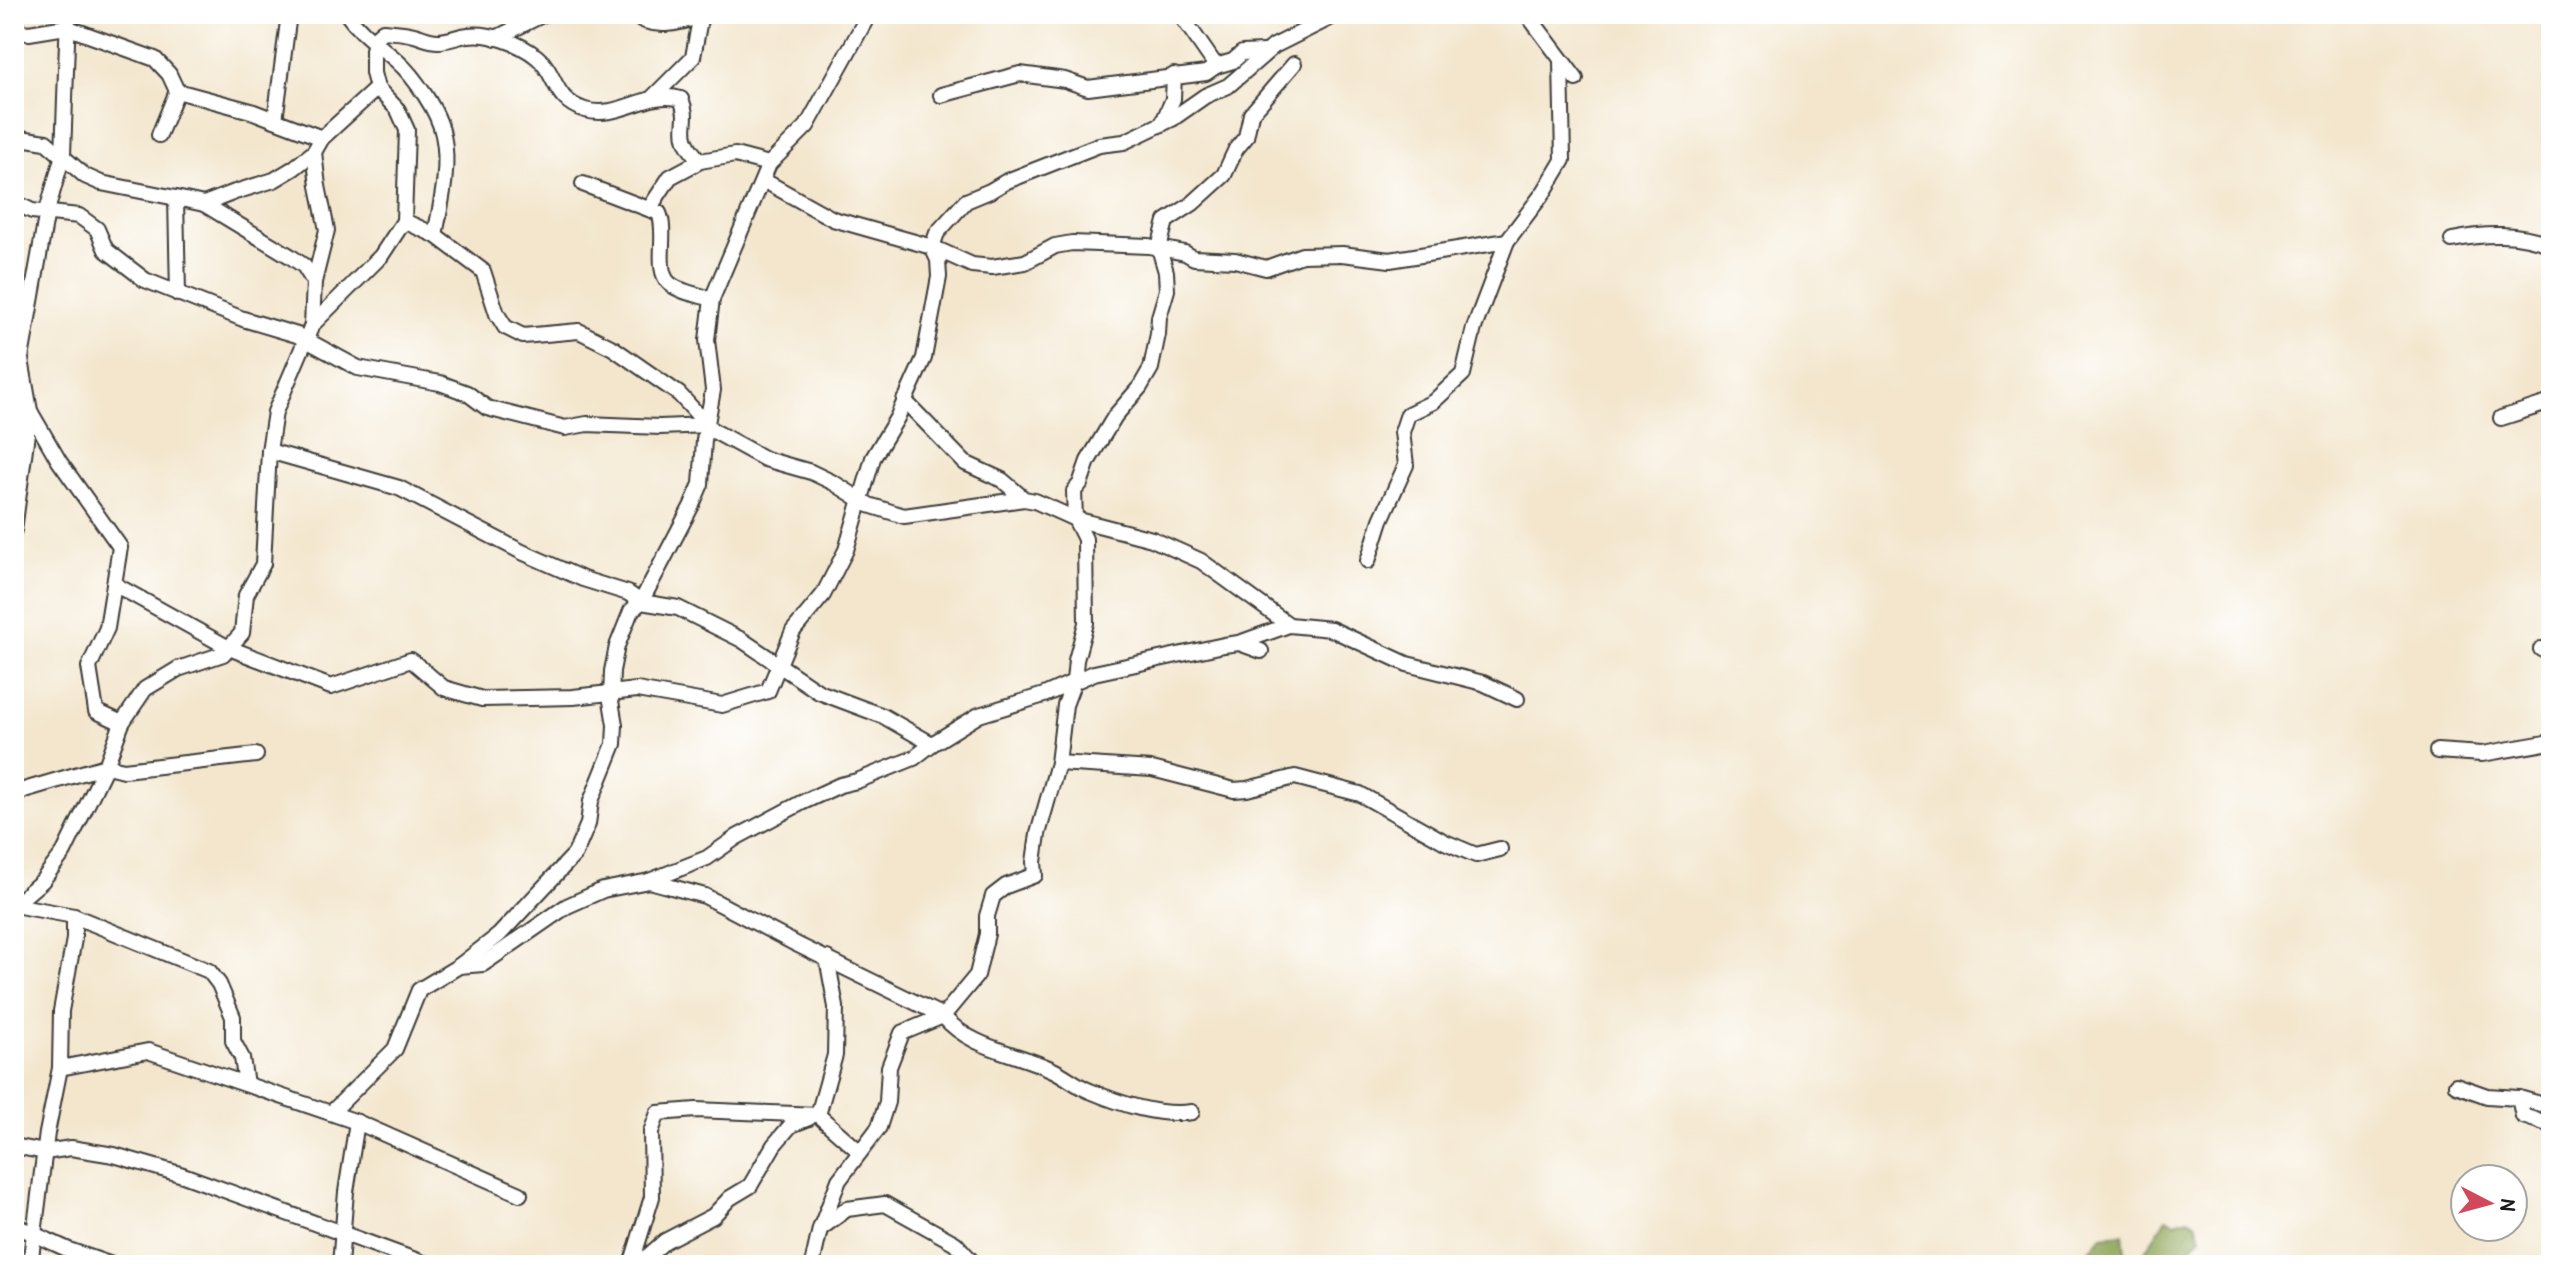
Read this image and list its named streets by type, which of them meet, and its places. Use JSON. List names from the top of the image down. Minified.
{"north":"right"}
